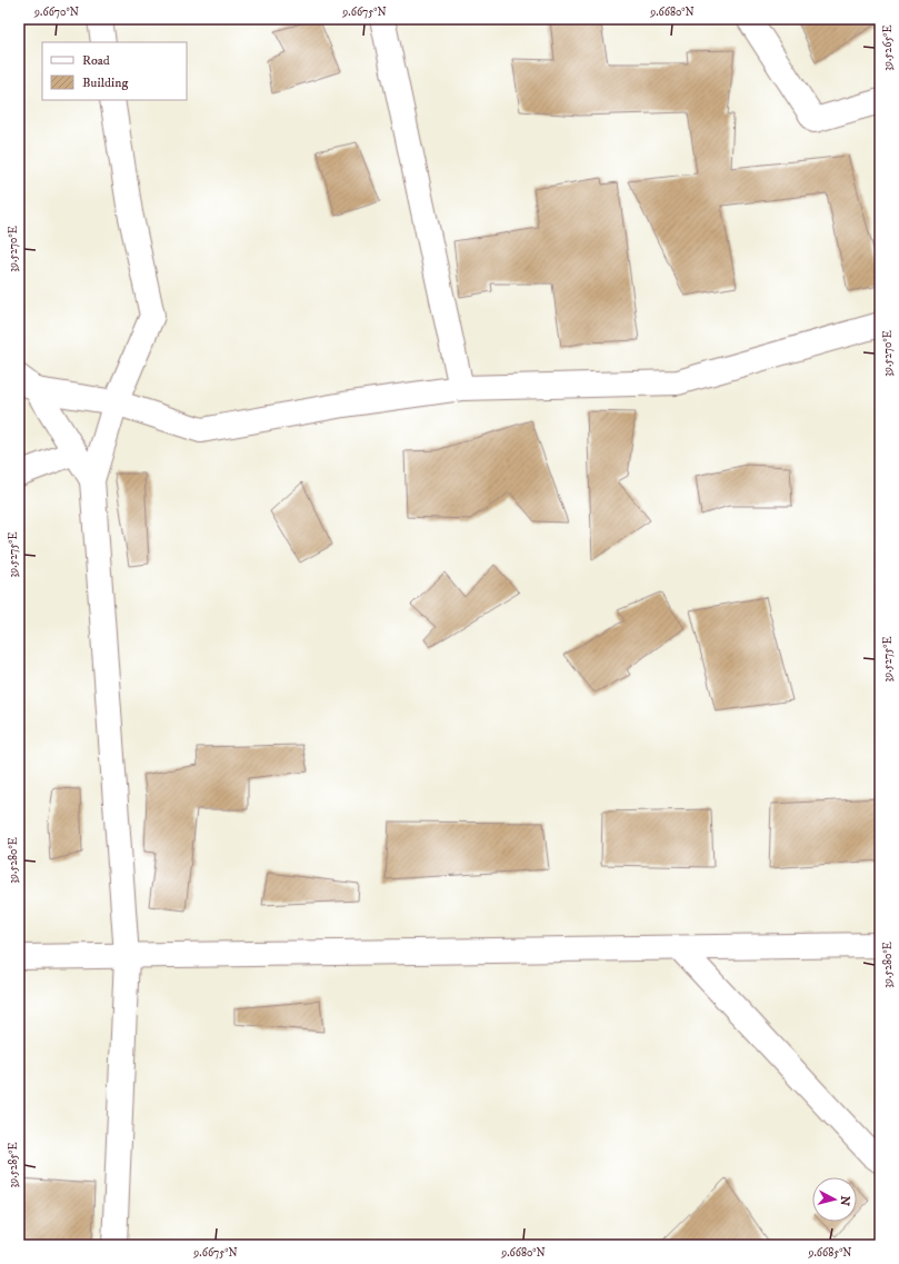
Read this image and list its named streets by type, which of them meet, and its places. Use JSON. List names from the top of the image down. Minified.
{"legend":["Road","Building"],"north":"right","coordinates":["9.6670°N","9.6675°N","9.6680°N","39.5265°E","39.5270°E","39.5275°E","39.5280°E","39.5285°E","9.6685°N"]}
